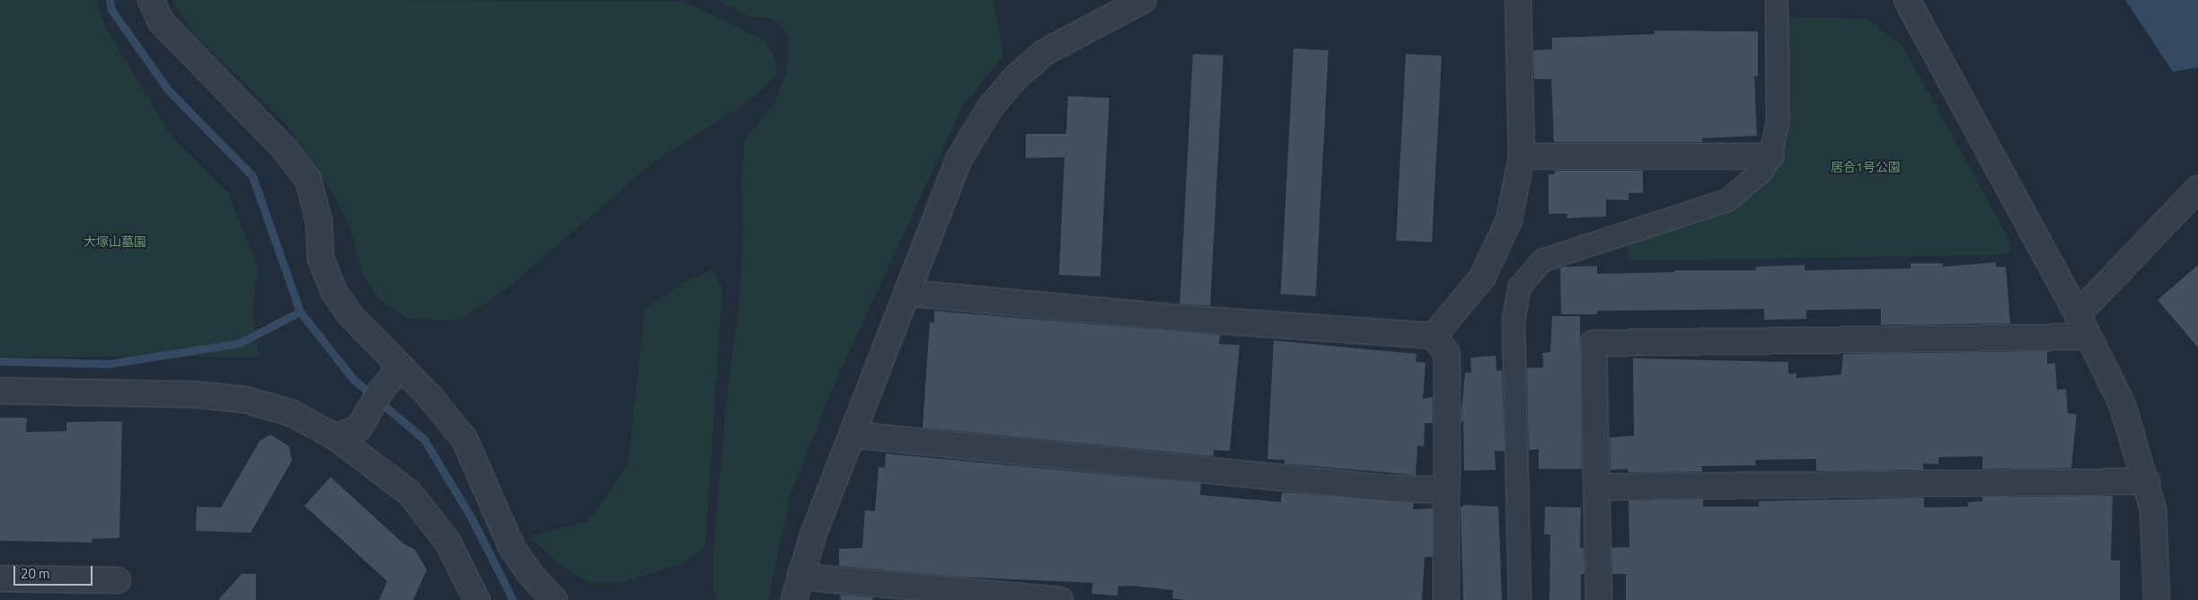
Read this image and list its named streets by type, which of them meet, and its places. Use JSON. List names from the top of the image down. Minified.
{"parks":["居合1号公園","大塚山墓園"],"scale_bar":"20 m"}
